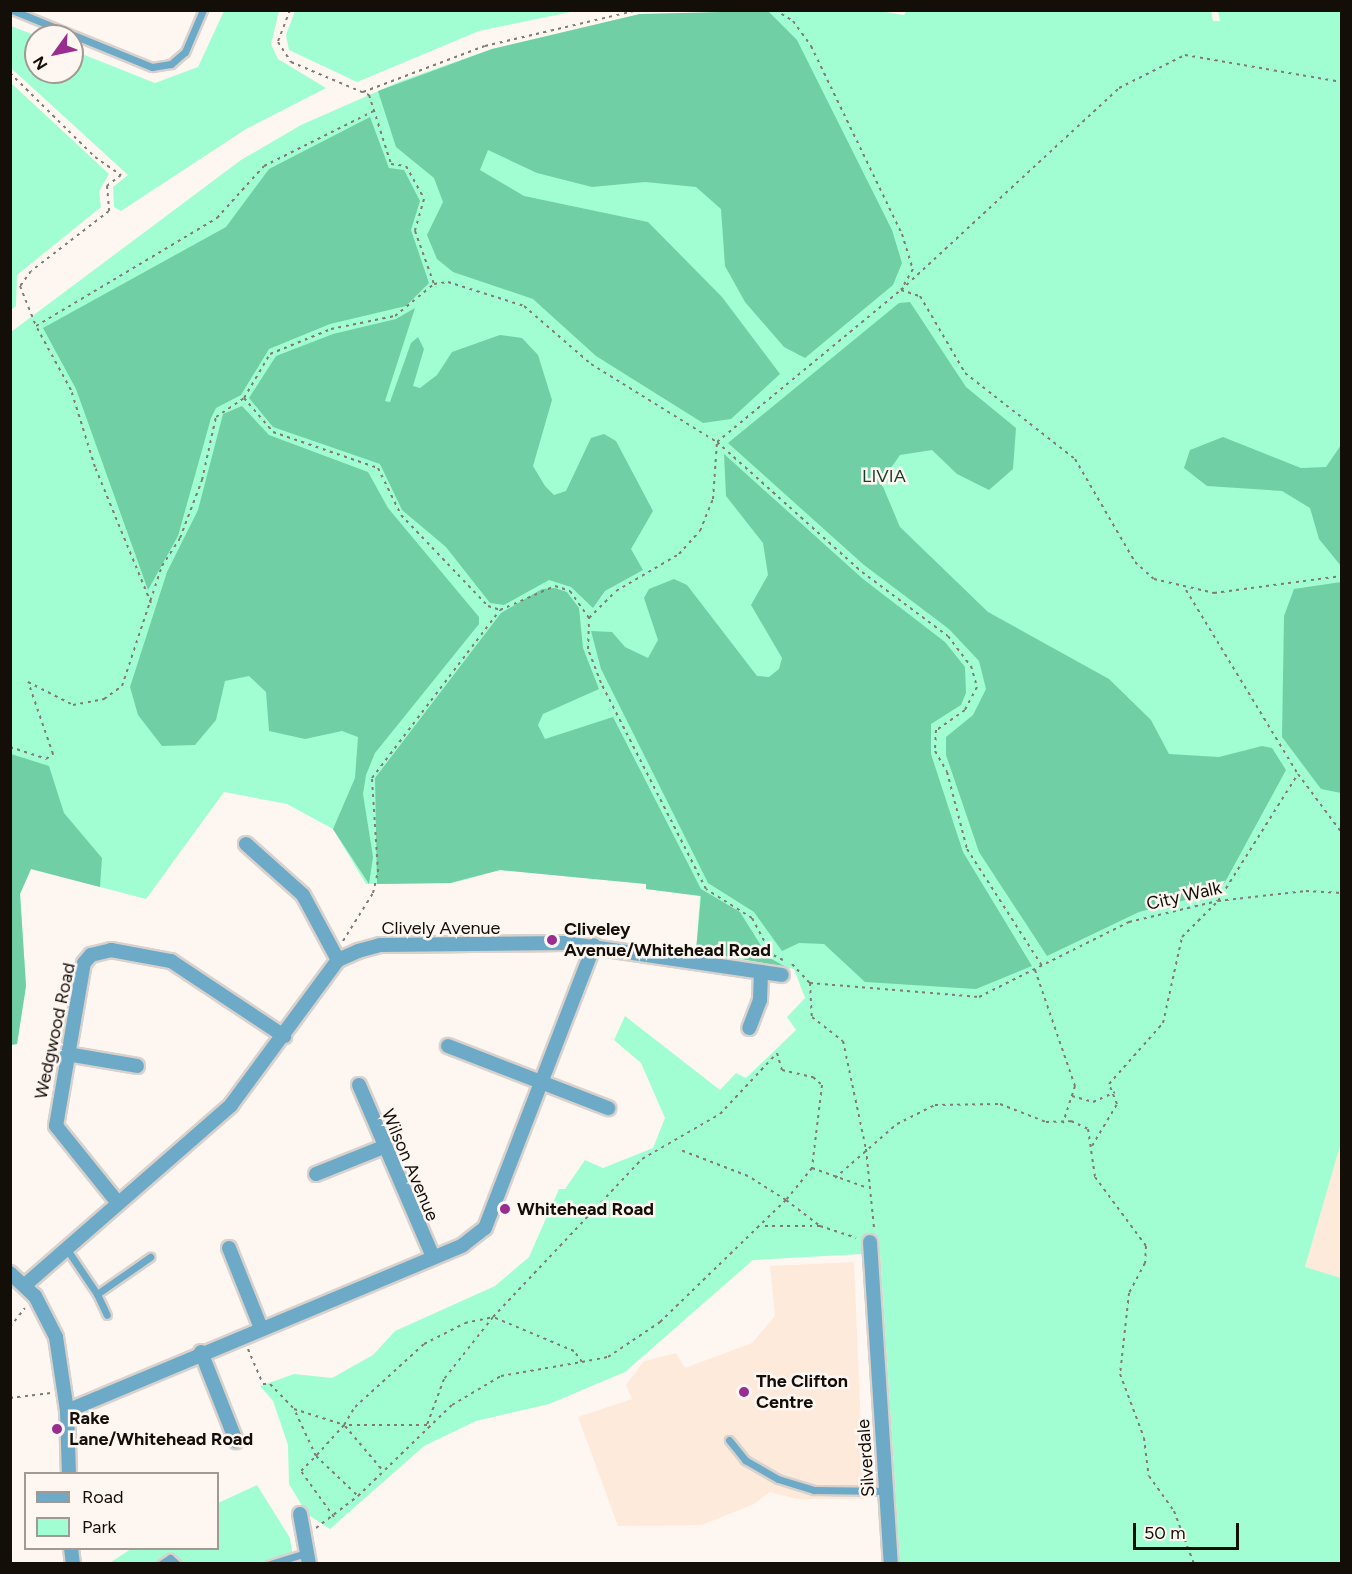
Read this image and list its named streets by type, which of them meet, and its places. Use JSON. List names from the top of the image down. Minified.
{"streets":{"street":["Clively Avenue","Wedgwood Road","Wilson Avenue","Silverdale"],"path":["City Walk"]},"parks":["LIVIA"],"places":["Cliveley Avenue/Whitehead Road","Whitehead Road","The Clifton Centre","Rake Lane/Whitehead Road"],"legend":["Road","Park"],"scale_bar":"50 m","north":"bottom left"}
